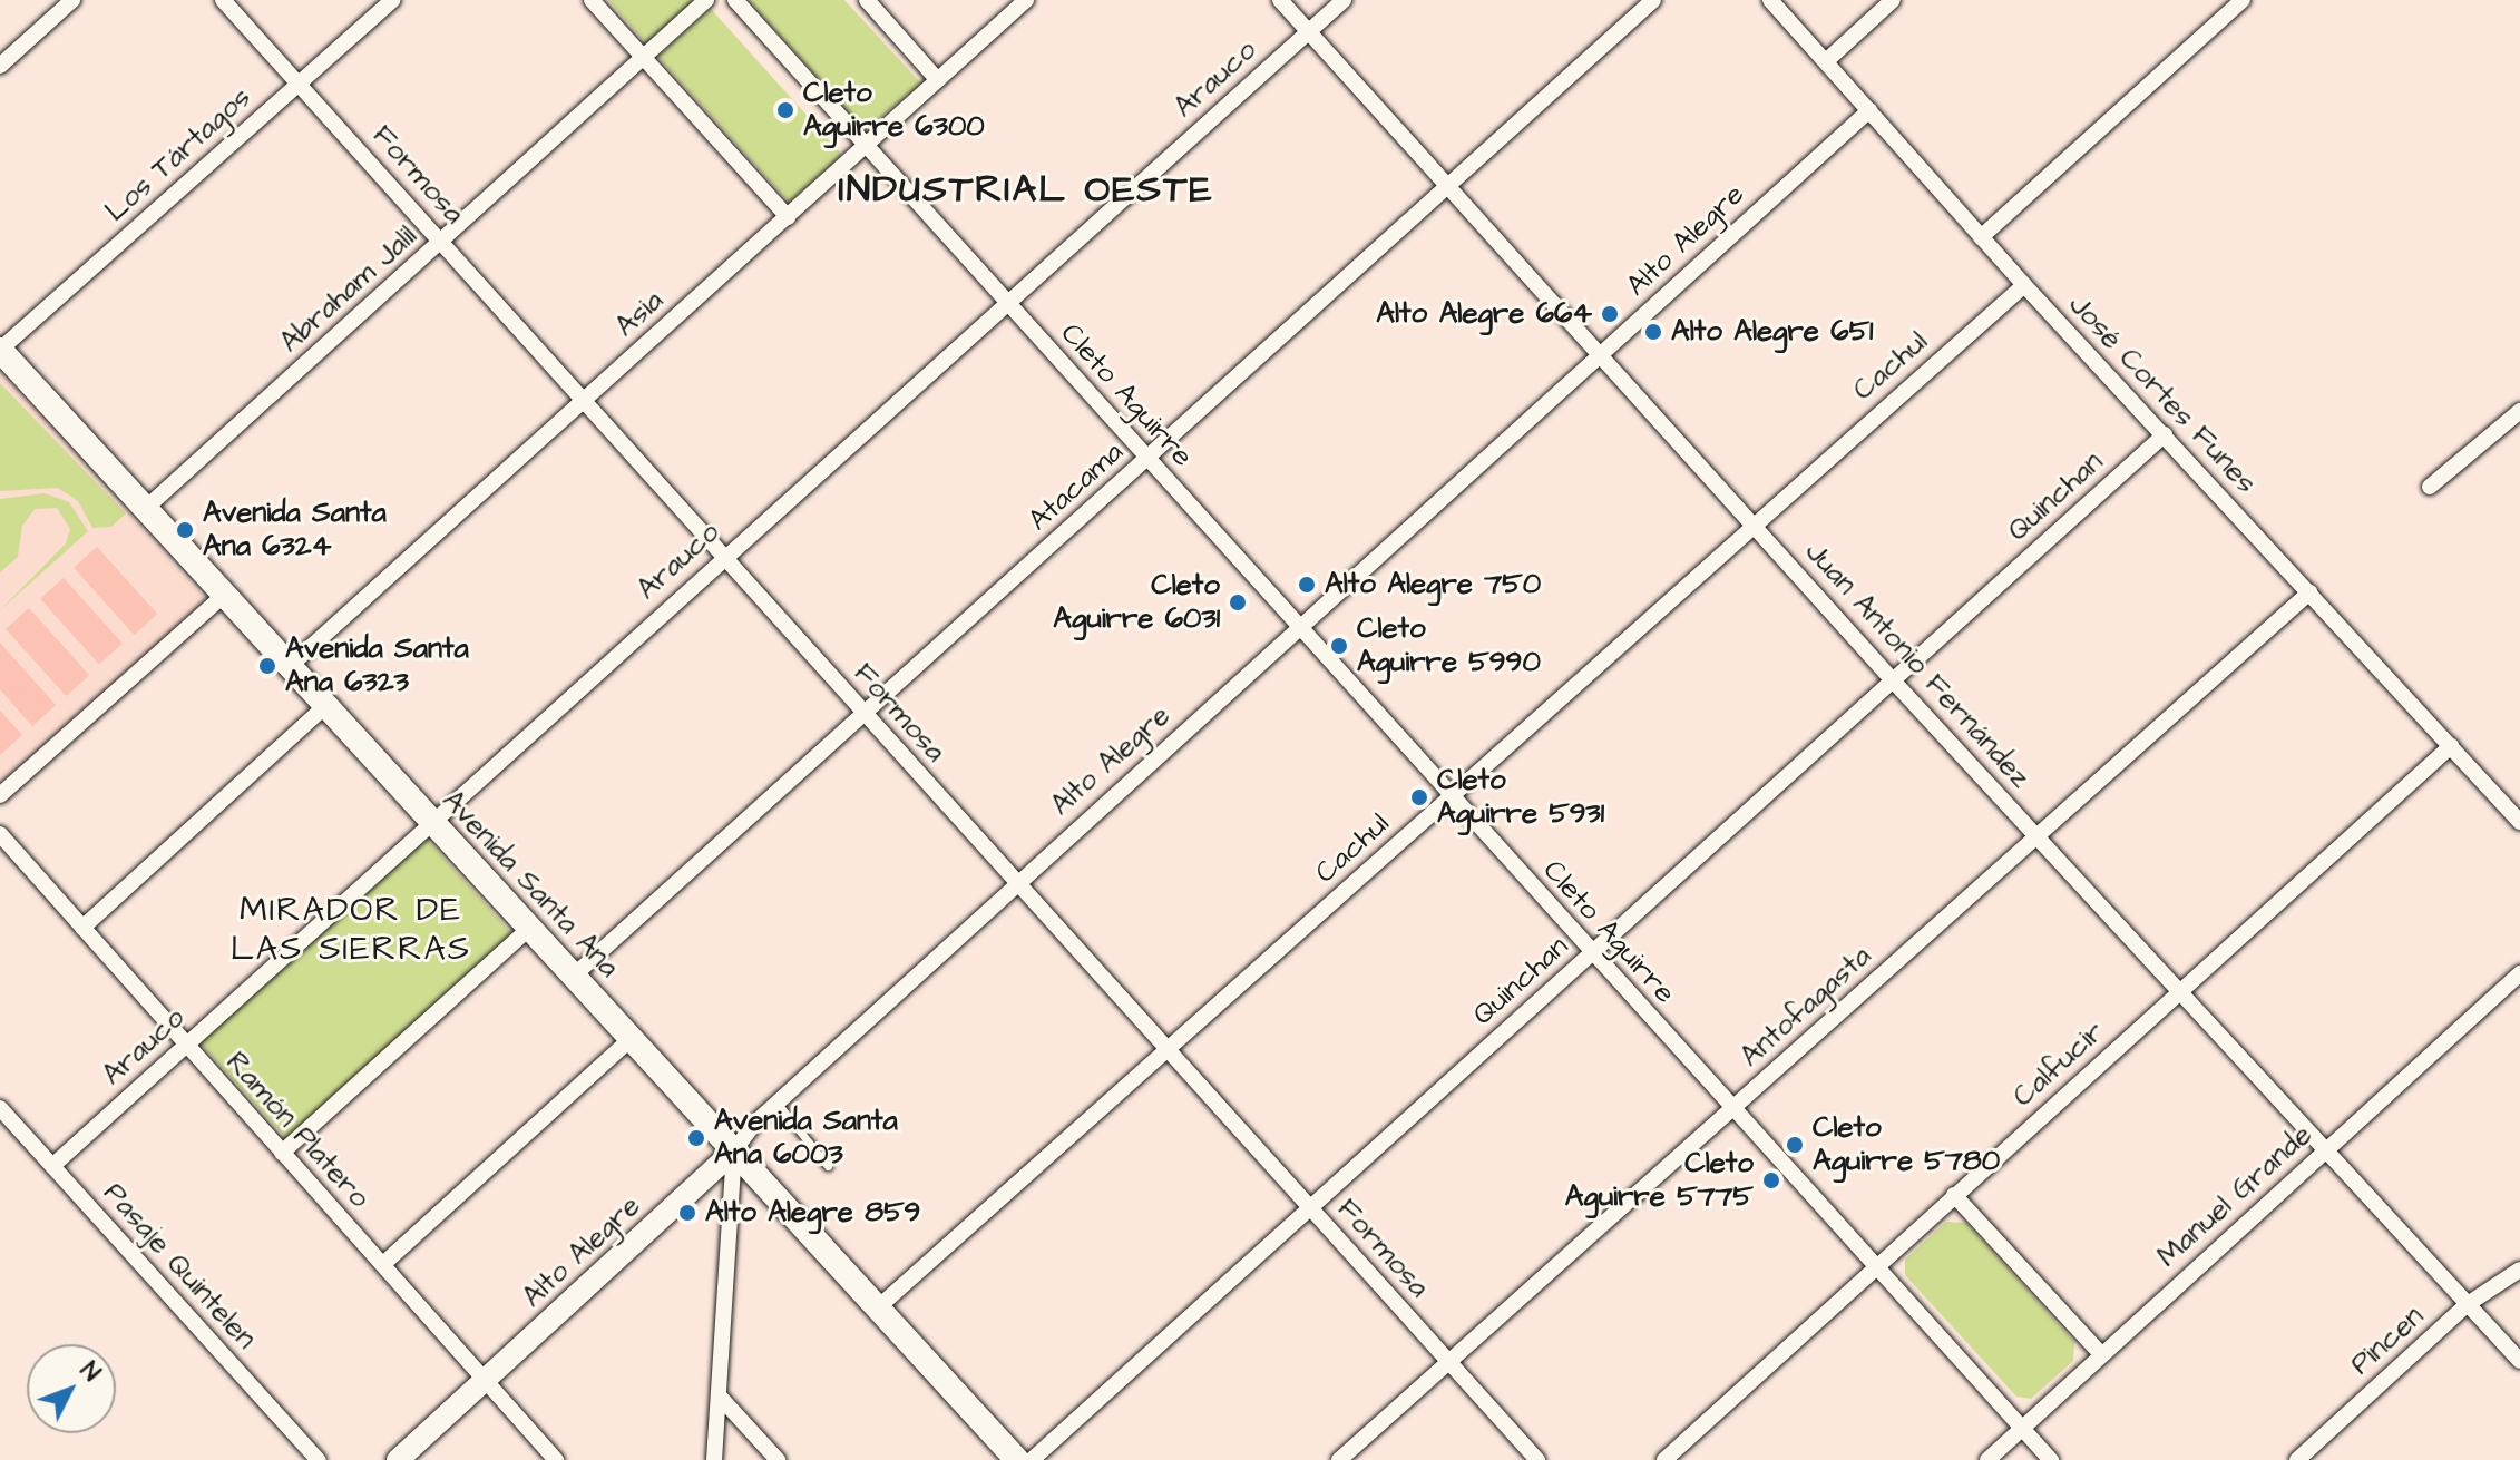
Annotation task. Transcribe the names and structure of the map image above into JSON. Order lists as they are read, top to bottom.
{
  "streets": {
    "main road": ["Alto Alegre", "Avenida Santa Ana"],
    "street": [
      "Arauco",
      "Los Tártagos",
      "Formosa",
      "Abraham Jalil",
      "Asia",
      "Cachul",
      "José Cortes Funes",
      "Cleto Aguirre",
      "Atacama",
      "Quinchan",
      "Juan Antonio Fernández",
      "Antofagasta",
      "Calfucir",
      "Ramón Platero",
      "Manuel Grande",
      "Pasaje Quintelen",
      "Pincen"
    ]
  },
  "crossings": [
    ["Arauco", "Formosa"],
    ["Arauco", "Cleto Aguirre"],
    ["Arauco", "Juan Antonio Fernández"],
    ["Arauco", "Avenida Santa Ana"],
    ["Arauco", "Ramón Platero"],
    ["Arauco", "Pasaje Quintelen"],
    ["Los Tártagos", "Formosa"],
    ["Los Tártagos", "Avenida Santa Ana"],
    ["Formosa", "Alto Alegre"],
    ["Formosa", "Abraham Jalil"],
    ["Formosa", "Asia"],
    ["Formosa", "Cachul"],
    ["Formosa", "Atacama"],
    ["Formosa", "Quinchan"],
    ["Formosa", "Antofagasta"],
    ["Alto Alegre", "José Cortes Funes"],
    ["Alto Alegre", "Cleto Aguirre"],
    ["Alto Alegre", "Juan Antonio Fernández"],
    ["Alto Alegre", "Avenida Santa Ana"],
    ["Alto Alegre", "Ramón Platero"],
    ["Abraham Jalil", "Avenida Santa Ana"],
    ["Asia", "Cleto Aguirre"],
    ["Asia", "Avenida Santa Ana"],
    ["Cachul", "José Cortes Funes"],
    ["Cachul", "Cleto Aguirre"],
    ["Cachul", "Juan Antonio Fernández"],
    ["Cachul", "Avenida Santa Ana"],
    ["José Cortes Funes", "Quinchan"],
    ["José Cortes Funes", "Antofagasta"],
    ["José Cortes Funes", "Calfucir"],
    ["Cleto Aguirre", "Atacama"],
    ["Cleto Aguirre", "Quinchan"],
    ["Cleto Aguirre", "Antofagasta"],
    ["Cleto Aguirre", "Calfucir"],
    ["Cleto Aguirre", "Manuel Grande"],
    ["Atacama", "Juan Antonio Fernández"],
    ["Atacama", "Avenida Santa Ana"],
    ["Quinchan", "Juan Antonio Fernández"],
    ["Juan Antonio Fernández", "Antofagasta"],
    ["Juan Antonio Fernández", "Calfucir"],
    ["Juan Antonio Fernández", "Manuel Grande"],
    ["Juan Antonio Fernández", "Pincen"]
  ],
  "districts": ["INDUSTRIAL OESTE", "MIRADOR DE LAS SIERRAS"],
  "places": [
    "Cleto Aguirre 6300",
    "Alto Alegre 664",
    "Alto Alegre 651",
    "Avenida Santa Ana 6324",
    "Alto Alegre 750",
    "Cleto Aguirre 6031",
    "Cleto Aguirre 5990",
    "Avenida Santa Ana 6323",
    "Cleto Aguirre 5931",
    "Avenida Santa Ana 6003",
    "Cleto Aguirre 5780",
    "Cleto Aguirre 5775",
    "Alto Alegre 859"
  ],
  "north": "top right"
}
